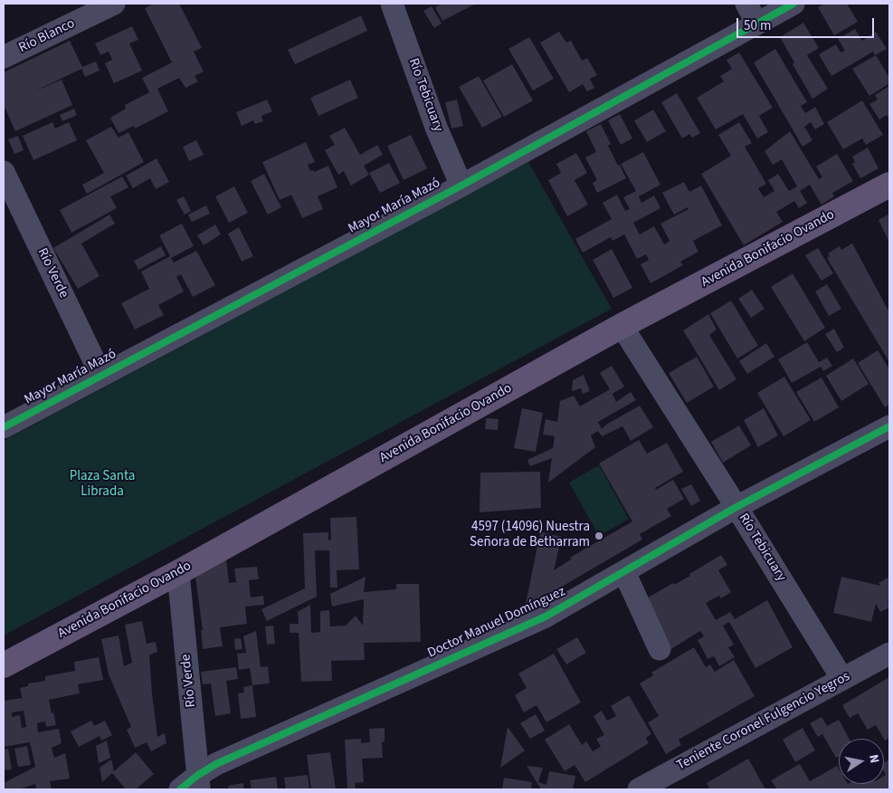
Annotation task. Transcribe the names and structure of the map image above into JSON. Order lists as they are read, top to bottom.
{
  "streets": {
    "main road": ["Avenida Bonifacio Ovando"],
    "street": [
      "Río Blanco",
      "Río Tebicuary",
      "Mayor María Mazó",
      "Río Verde",
      "Doctor Manuel Domínguez",
      "Teniente Coronel Fulgencio Yegros"
    ]
  },
  "crossings": [
    ["Río Tebicuary", "Mayor María Mazó"],
    ["Río Tebicuary", "Avenida Bonifacio Ovando"],
    ["Río Tebicuary", "Doctor Manuel Domínguez"],
    ["Río Tebicuary", "Teniente Coronel Fulgencio Yegros"],
    ["Mayor María Mazó", "Río Verde"],
    ["Avenida Bonifacio Ovando", "Río Verde"],
    ["Río Verde", "Doctor Manuel Domínguez"]
  ],
  "parks": ["Plaza Santa Librada"],
  "places": ["4597 (14096) Nuestra Señora de Betharram"],
  "scale_bar": "50 m",
  "north": "right"
}
